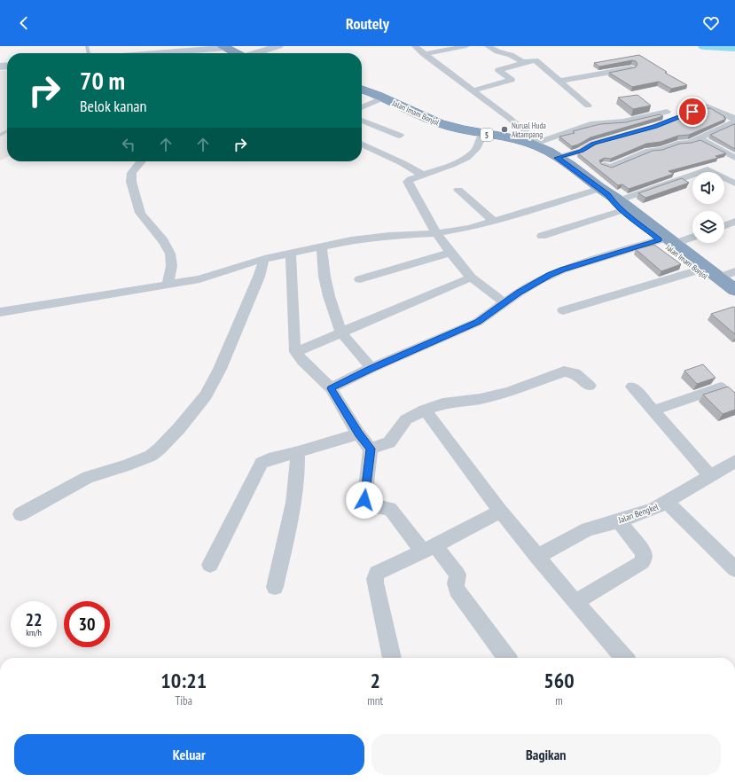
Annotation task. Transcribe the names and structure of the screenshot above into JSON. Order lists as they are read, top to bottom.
{
  "streets": {
    "highway": ["Jalan Imam Bonjol", "5"],
    "street": ["Jalan Bengkel"]
  },
  "places": ["Nurual Huda Aktampang"],
  "page": {
    "header": "Routely",
    "turn": ["70 m", "Belok kanan"],
    "speed": "22 km/h",
    "limit": "30",
    "eta": [
      "10:21",
      "Tiba",
      "2",
      "mnt",
      "560",
      "m"
    ],
    "buttons": ["Keluar", "Bagikan"]
  }
}
